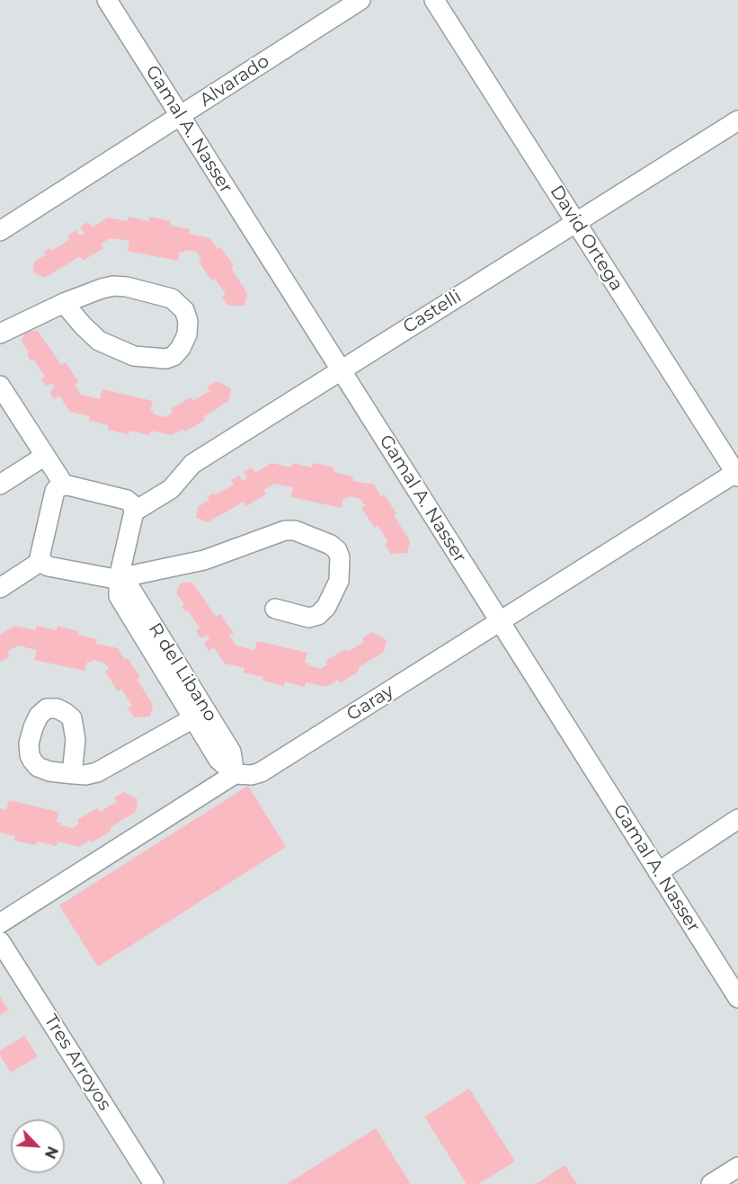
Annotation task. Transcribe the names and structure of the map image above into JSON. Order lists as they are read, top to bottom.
{
  "streets": {
    "street": [
      "Alvarado",
      "Gamal A. Nasser",
      "David Ortega",
      "Castelli",
      "R del Libano",
      "Garay",
      "Tres Arroyos"
    ]
  },
  "crossings": [
    ["Alvarado", "Gamal A. Nasser"],
    ["Gamal A. Nasser", "Castelli"],
    ["Gamal A. Nasser", "Garay"],
    ["David Ortega", "Castelli"],
    ["David Ortega", "Garay"],
    ["Castelli", "R del Libano"],
    ["R del Libano", "Garay"]
  ],
  "north": "bottom right"
}
